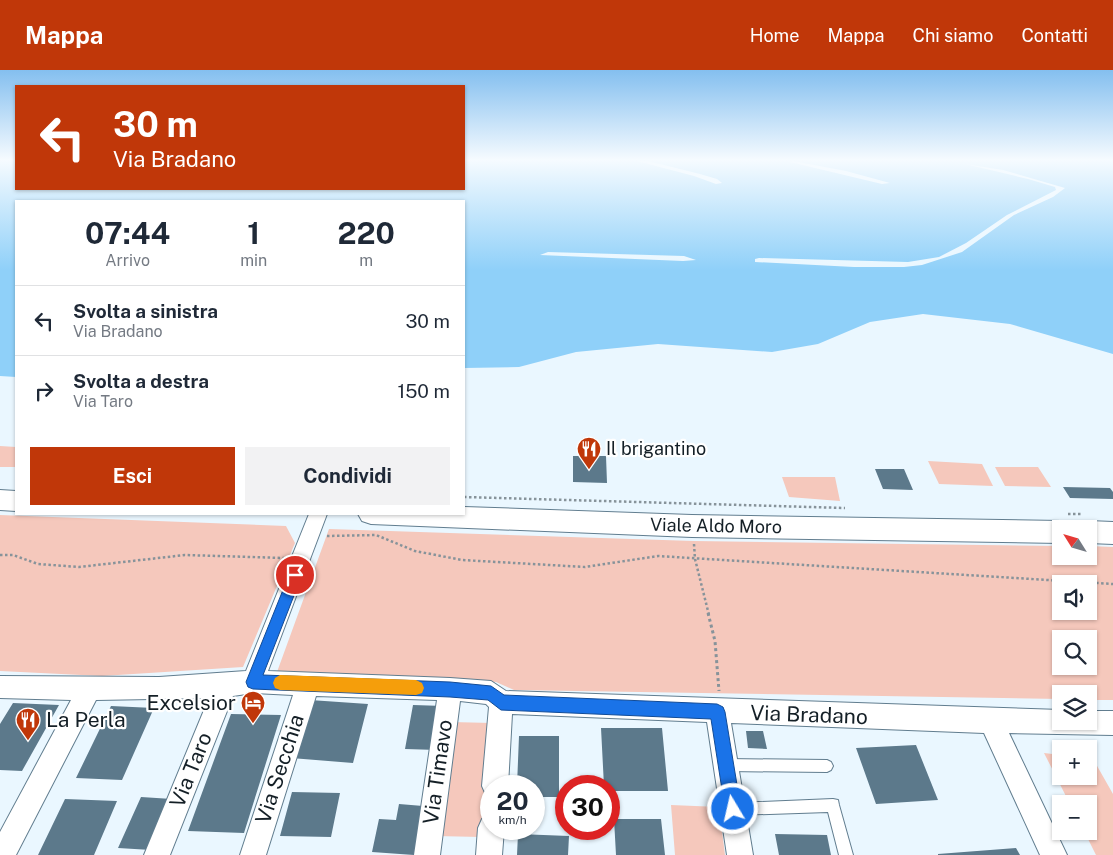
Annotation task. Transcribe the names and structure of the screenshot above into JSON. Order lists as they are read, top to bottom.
{
  "streets": {
    "street": [
      "Viale Aldo Moro",
      "Via Bradano",
      "Via Secchia",
      "Via Taro",
      "Via Timavo"
    ]
  },
  "crossings": [
    ["Via Bradano", "Via Secchia"],
    ["Via Bradano", "Via Taro"],
    ["Via Bradano", "Via Timavo"]
  ],
  "places": {
    "restaurant": ["Il brigantino", "La Perla"],
    "hotel": ["Excelsior"]
  },
  "north": "top left",
  "page": {
    "header": "Mappa",
    "nav": [
      "Home",
      "Mappa",
      "Chi siamo",
      "Contatti"
    ],
    "turn": ["30 m", "Via Bradano"],
    "eta": [
      "07:44",
      "Arrivo",
      "1",
      "min",
      "220",
      "m"
    ],
    "list": [
      {
        "name": "Svolta a sinistra",
        "note": "Via Bradano",
        "value": "30 m"
      },
      {
        "name": "Svolta a destra",
        "note": "Via Taro",
        "value": "150 m"
      }
    ],
    "buttons": ["Esci", "Condividi"],
    "map_buttons": ["+", "−"],
    "speed": "20 km/h",
    "limit": "30"
  }
}
